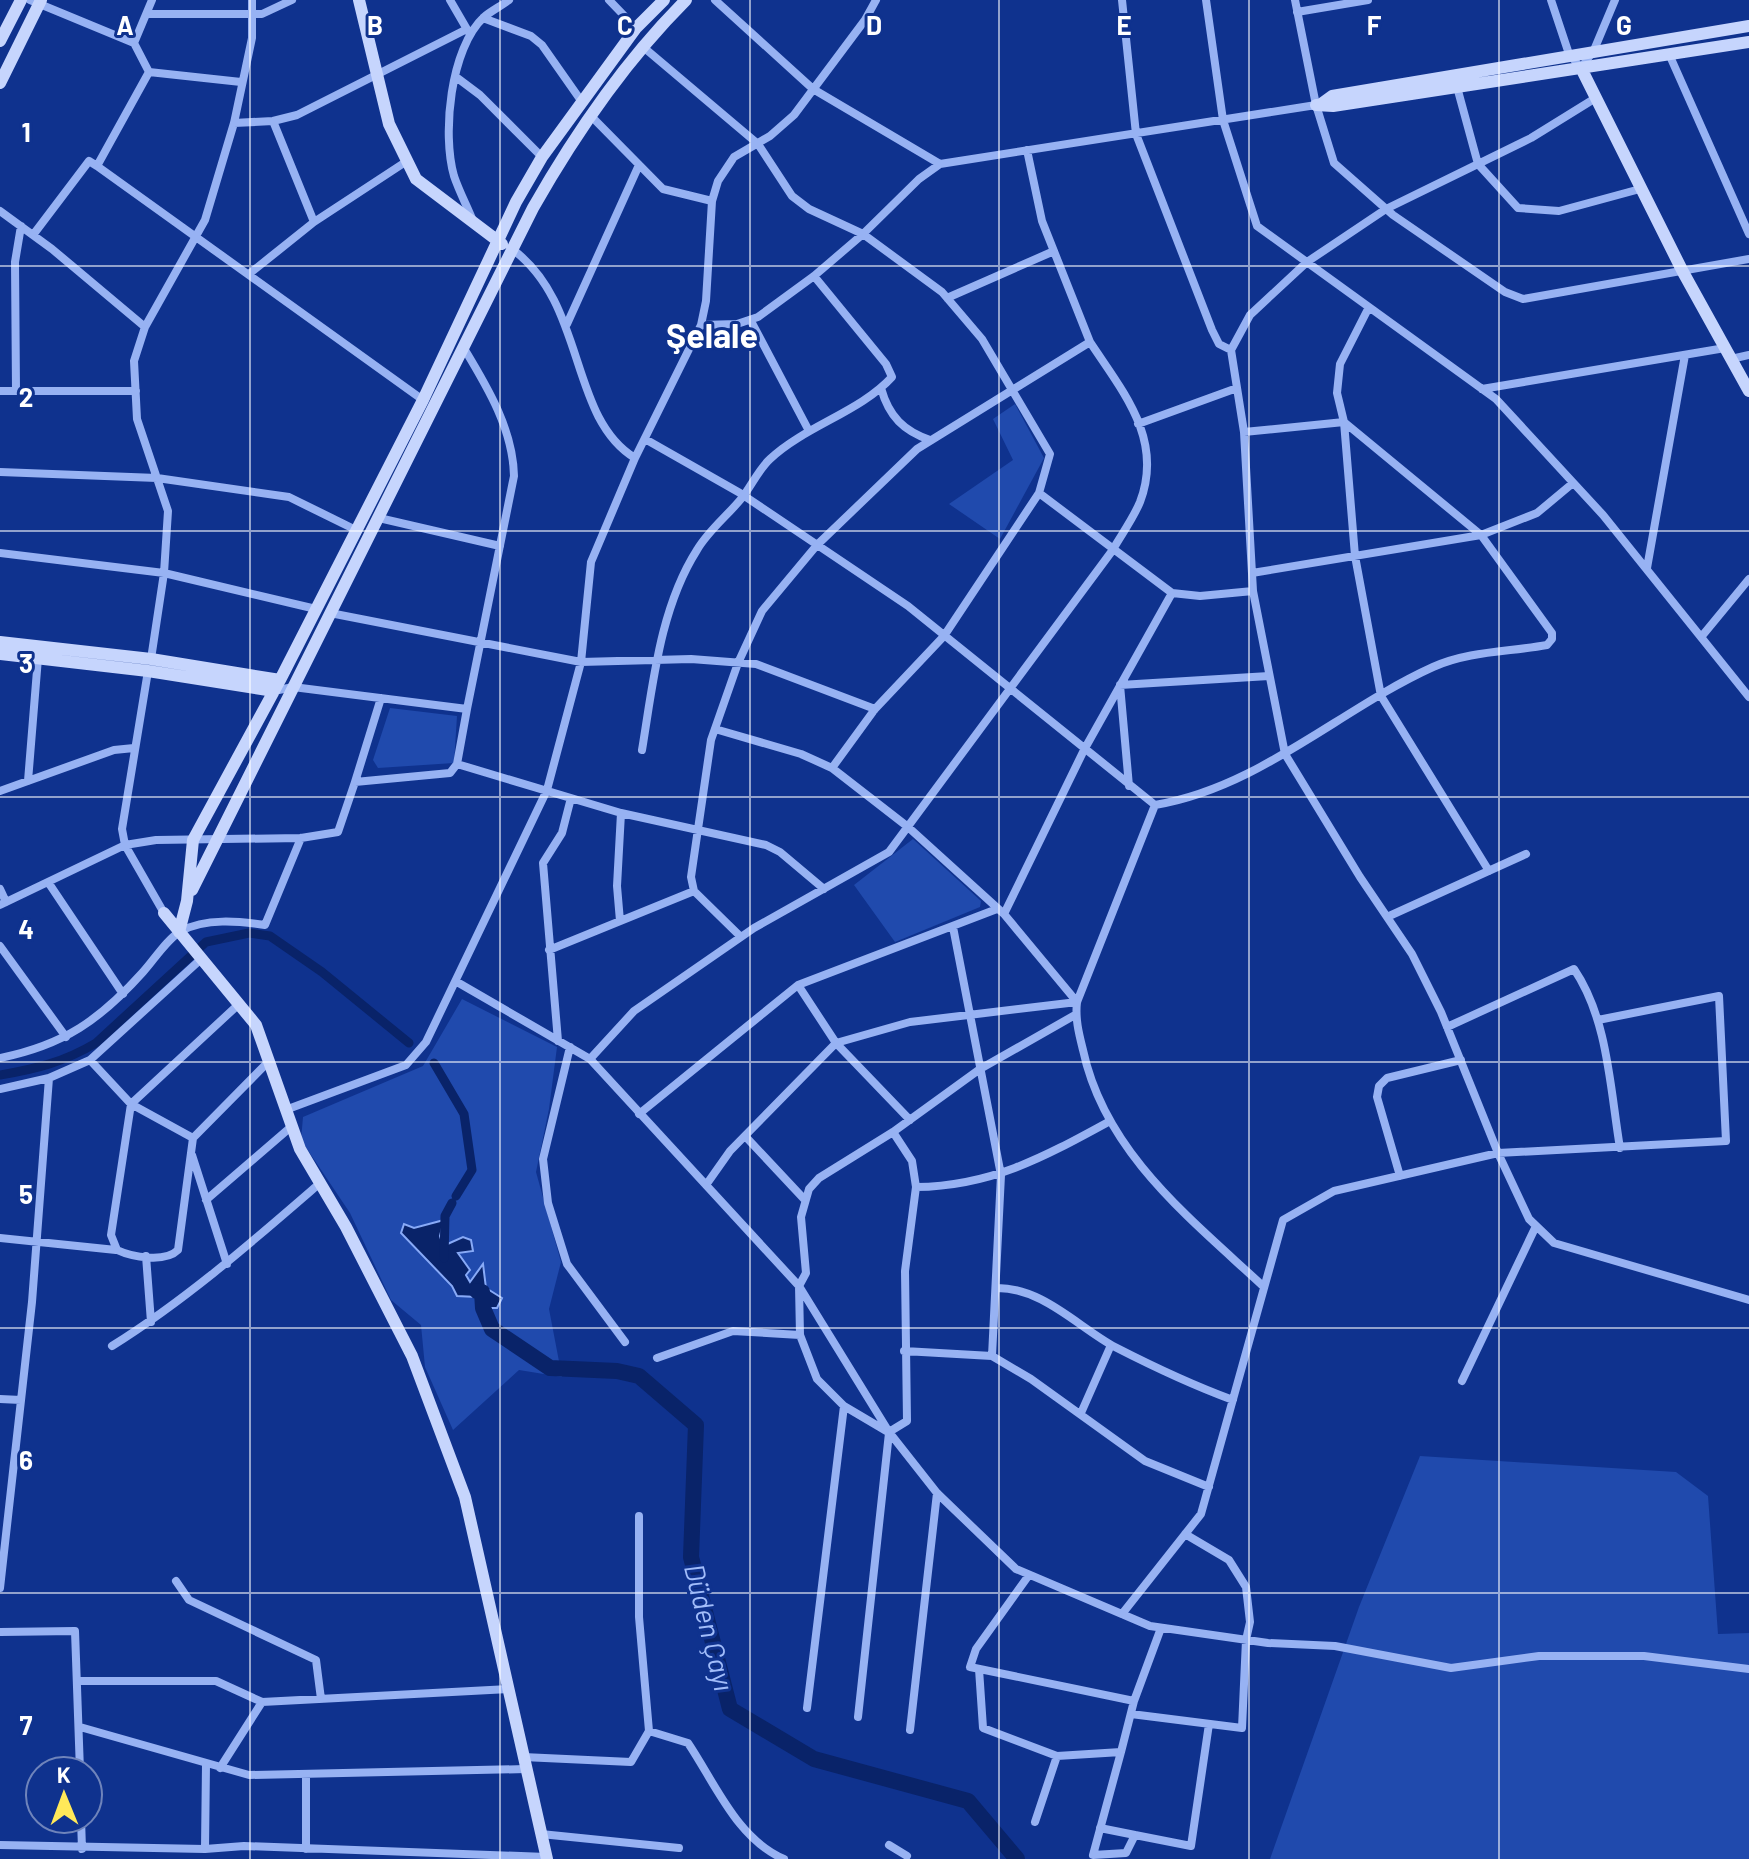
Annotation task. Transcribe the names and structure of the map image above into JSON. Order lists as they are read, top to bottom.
{
  "districts": ["Şelale"],
  "water": ["Düden Çayı"],
  "north": "top",
  "grid": {
    "columns": [
      "A",
      "B",
      "C",
      "D",
      "E",
      "F",
      "G"
    ],
    "rows": [
      "1",
      "2",
      "3",
      "4",
      "5",
      "6",
      "7"
    ]
  }
}
